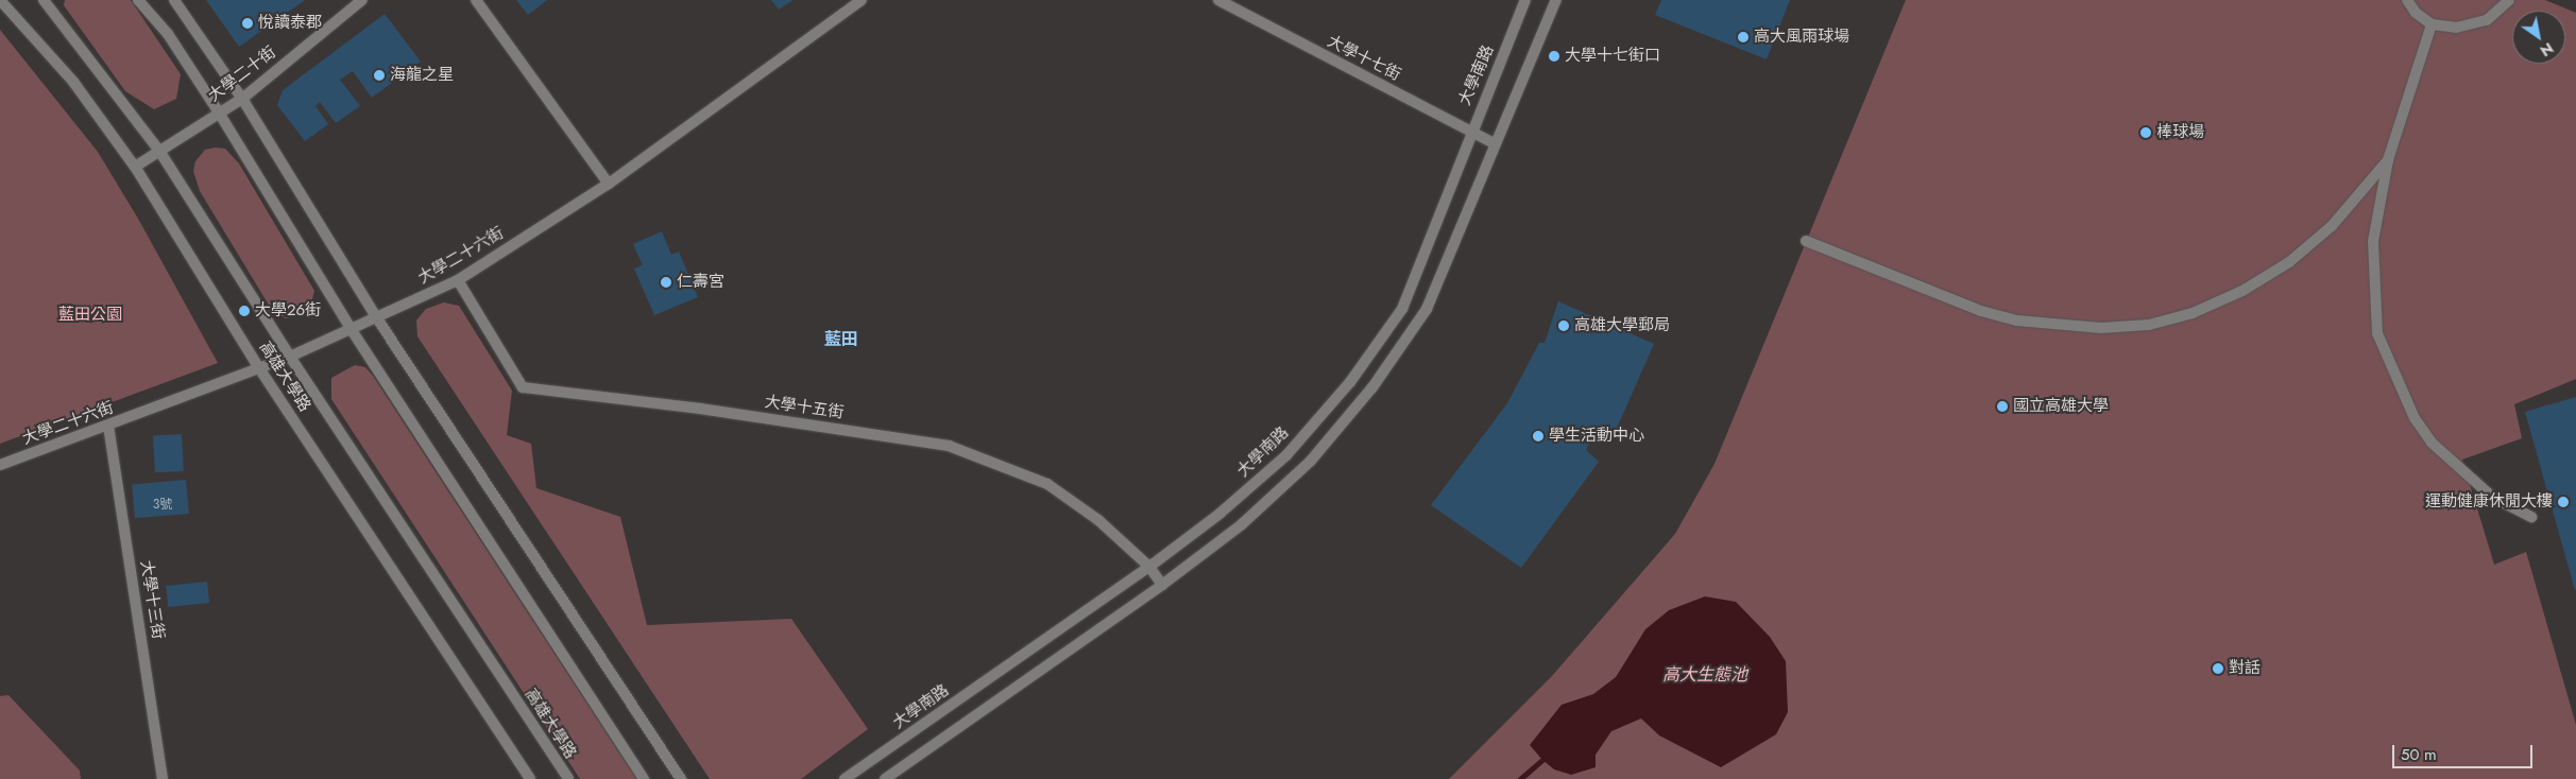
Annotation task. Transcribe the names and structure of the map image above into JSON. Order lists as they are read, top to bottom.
{
  "streets": {
    "street": [
      "大學十七街",
      "大學二十街",
      "大學南路",
      "大學二十六街",
      "高雄大學路",
      "大學十五街",
      "大學十三街"
    ]
  },
  "crossings": [
    ["大學十七街", "大學南路"],
    ["大學二十街", "高雄大學路"],
    ["大學南路", "大學十五街"],
    ["大學二十六街", "高雄大學路"],
    ["大學二十六街", "大學十五街"],
    ["大學二十六街", "大學十三街"]
  ],
  "districts": ["藍田"],
  "water": ["高大生態池"],
  "parks": ["藍田公園"],
  "places": [
    "悅讀泰郡",
    "高大風雨球場",
    "大學十七街口",
    "海龍之星",
    "棒球場",
    "仁壽宮",
    "大學26街",
    "高雄大學郵局",
    "國立高雄大學",
    "學生活動中心",
    "運動健康休閒大樓",
    "對話"
  ],
  "house_numbers": ["3號"],
  "scale_bar": "50 m",
  "north": "bottom right"
}
